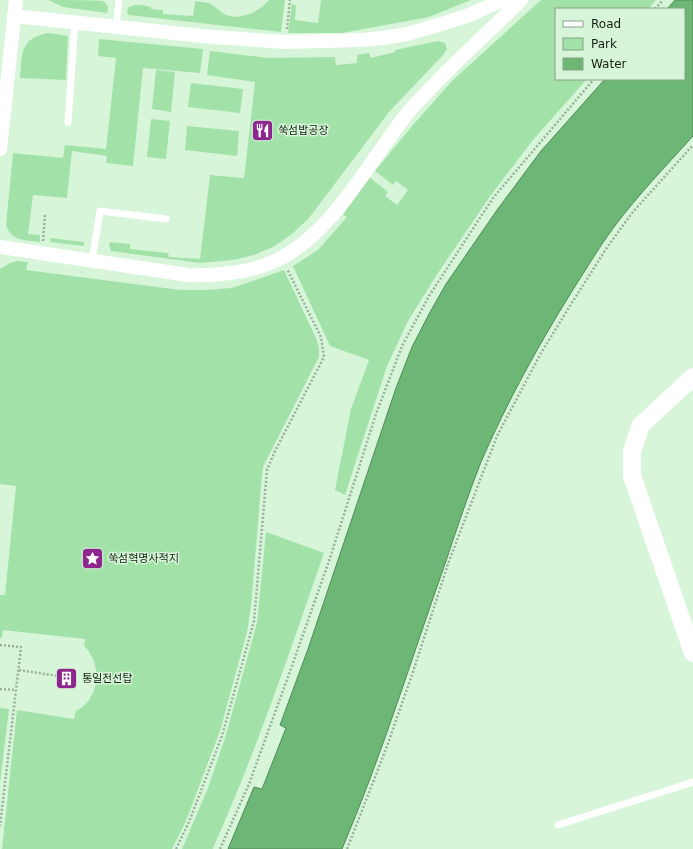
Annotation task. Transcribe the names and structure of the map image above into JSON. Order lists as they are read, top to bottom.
{
  "places": {
    "restaurant": ["쑥섬밥공장"],
    "place": ["쑥섬혁명사적지"],
    "building": ["통일전선탑"]
  },
  "legend": ["Road", "Park", "Water"]
}
